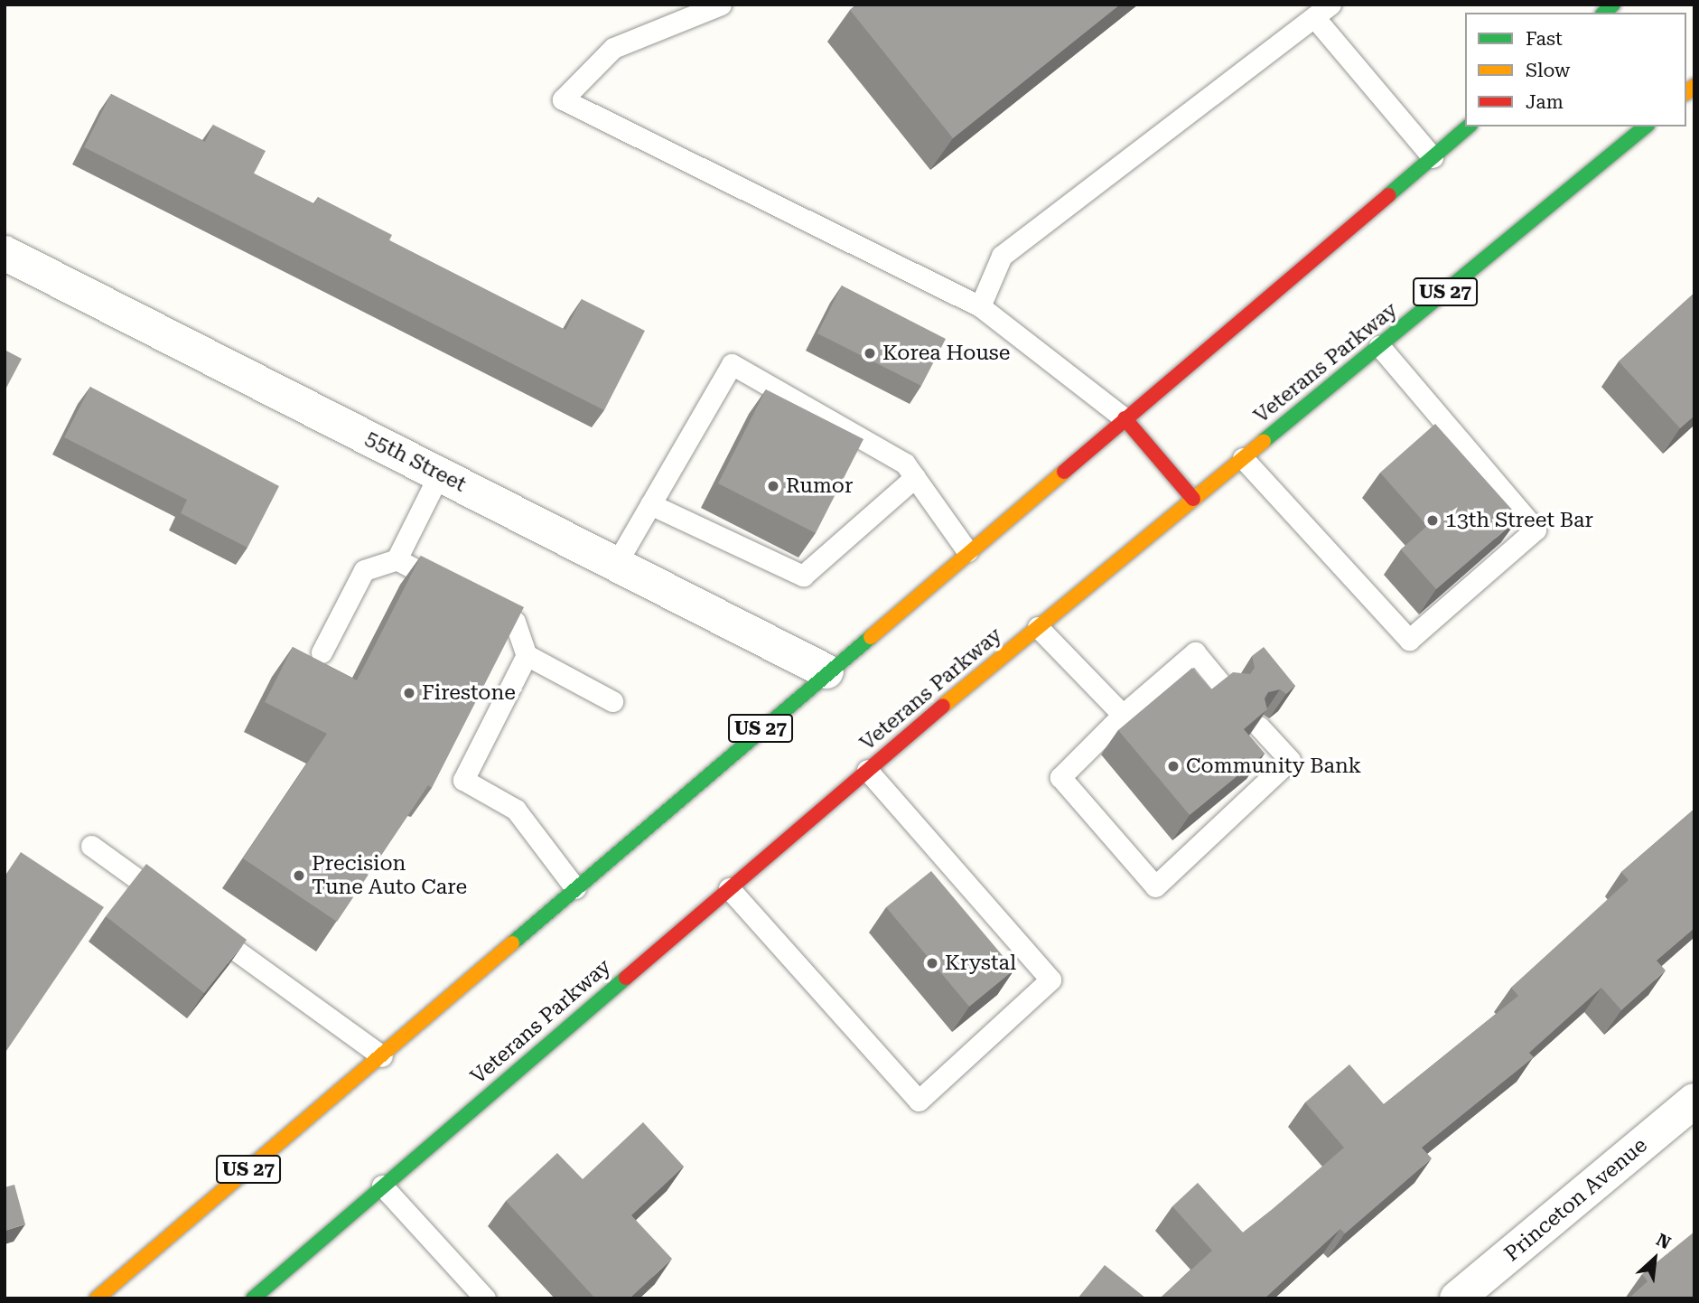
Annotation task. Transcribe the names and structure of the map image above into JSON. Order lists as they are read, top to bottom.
{
  "streets": {
    "main road": ["US 27", "Veterans Parkway"],
    "street": ["55th Street", "Princeton Avenue"]
  },
  "crossings": [
    ["US 27", "55th Street"]
  ],
  "places": [
    "Korea House",
    "Rumor",
    "13th Street Bar",
    "Firestone",
    "Community Bank",
    "Precision Tune Auto Care",
    "Krystal"
  ],
  "legend": ["Fast", "Slow", "Jam"],
  "north": "top right"
}
